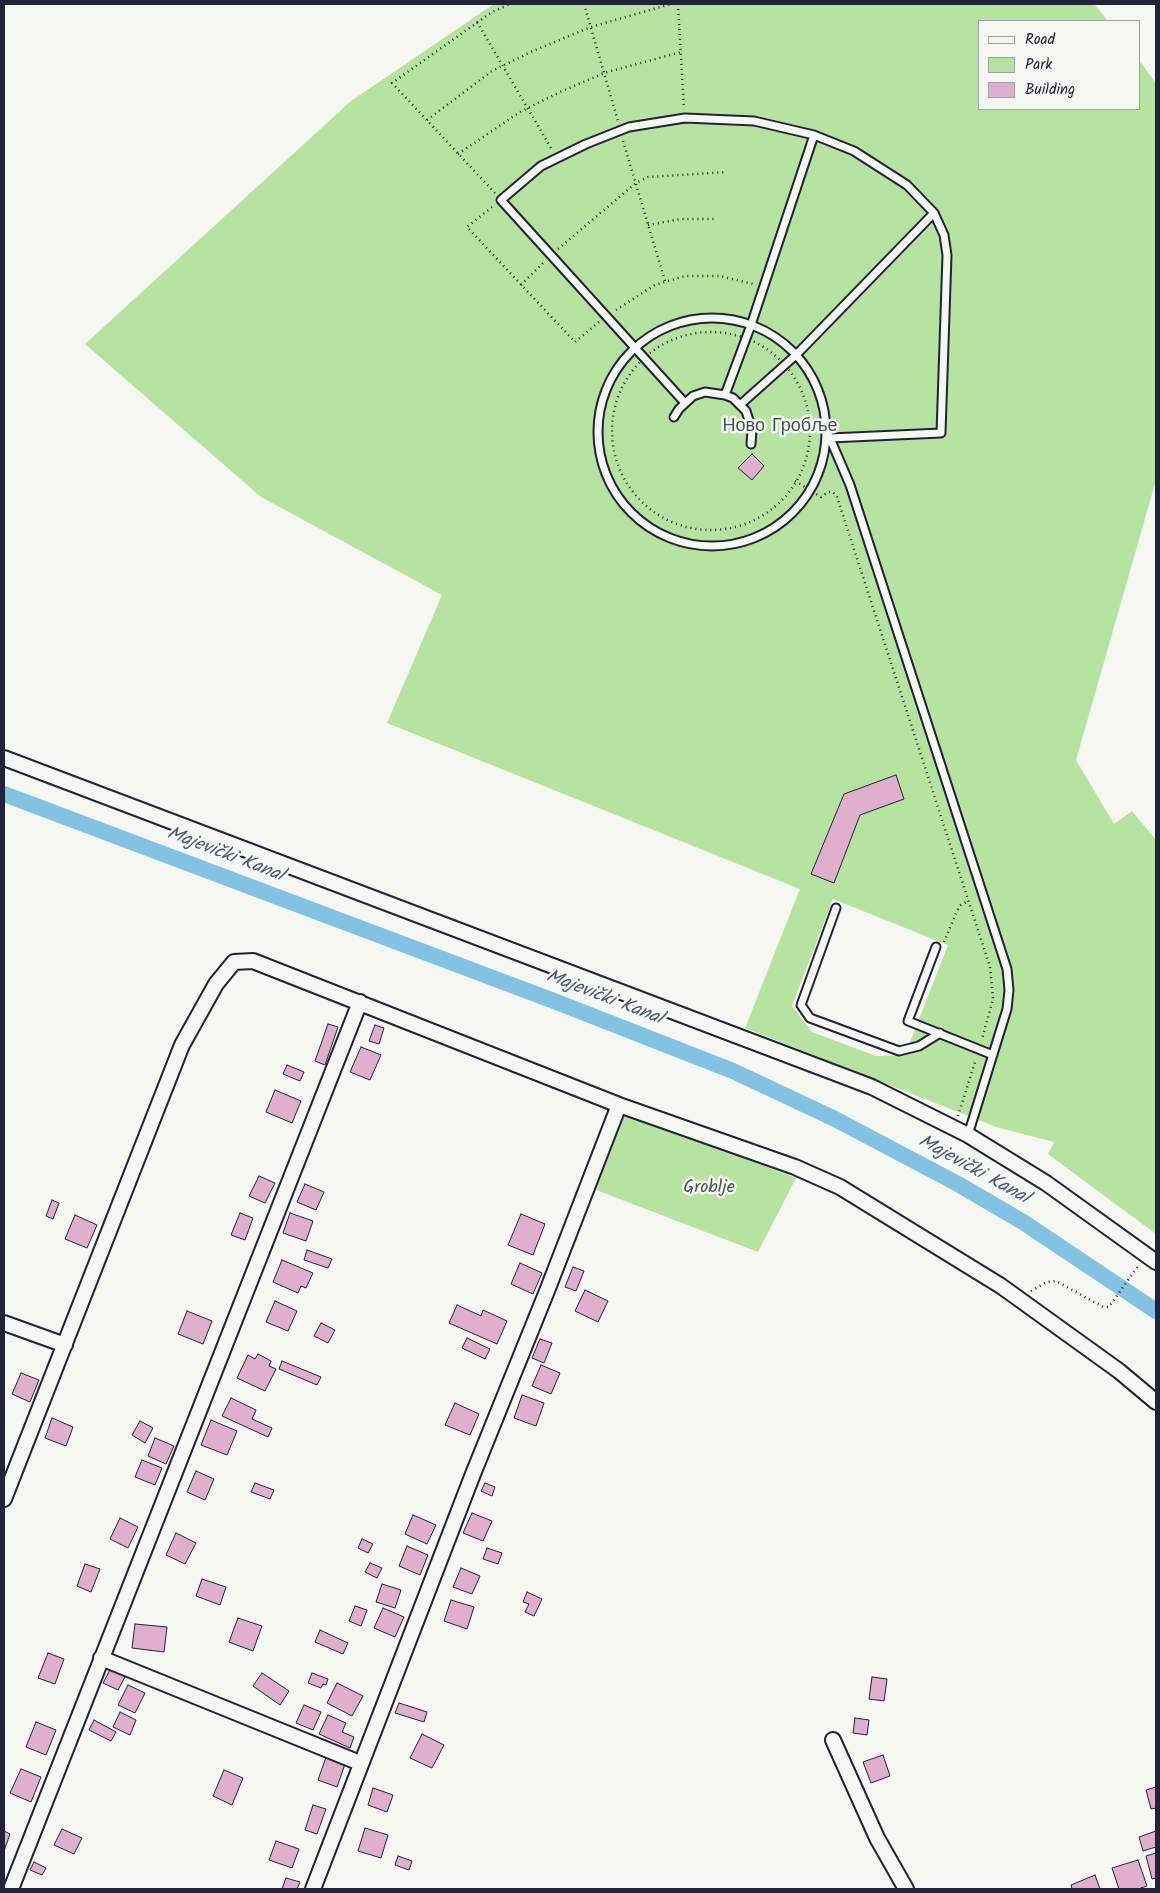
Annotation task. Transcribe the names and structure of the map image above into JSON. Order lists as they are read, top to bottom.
{
  "water": ["Majevički Kanal"],
  "parks": ["Ново Гробље", "Groblje"],
  "legend": ["Road", "Park", "Building"]
}
